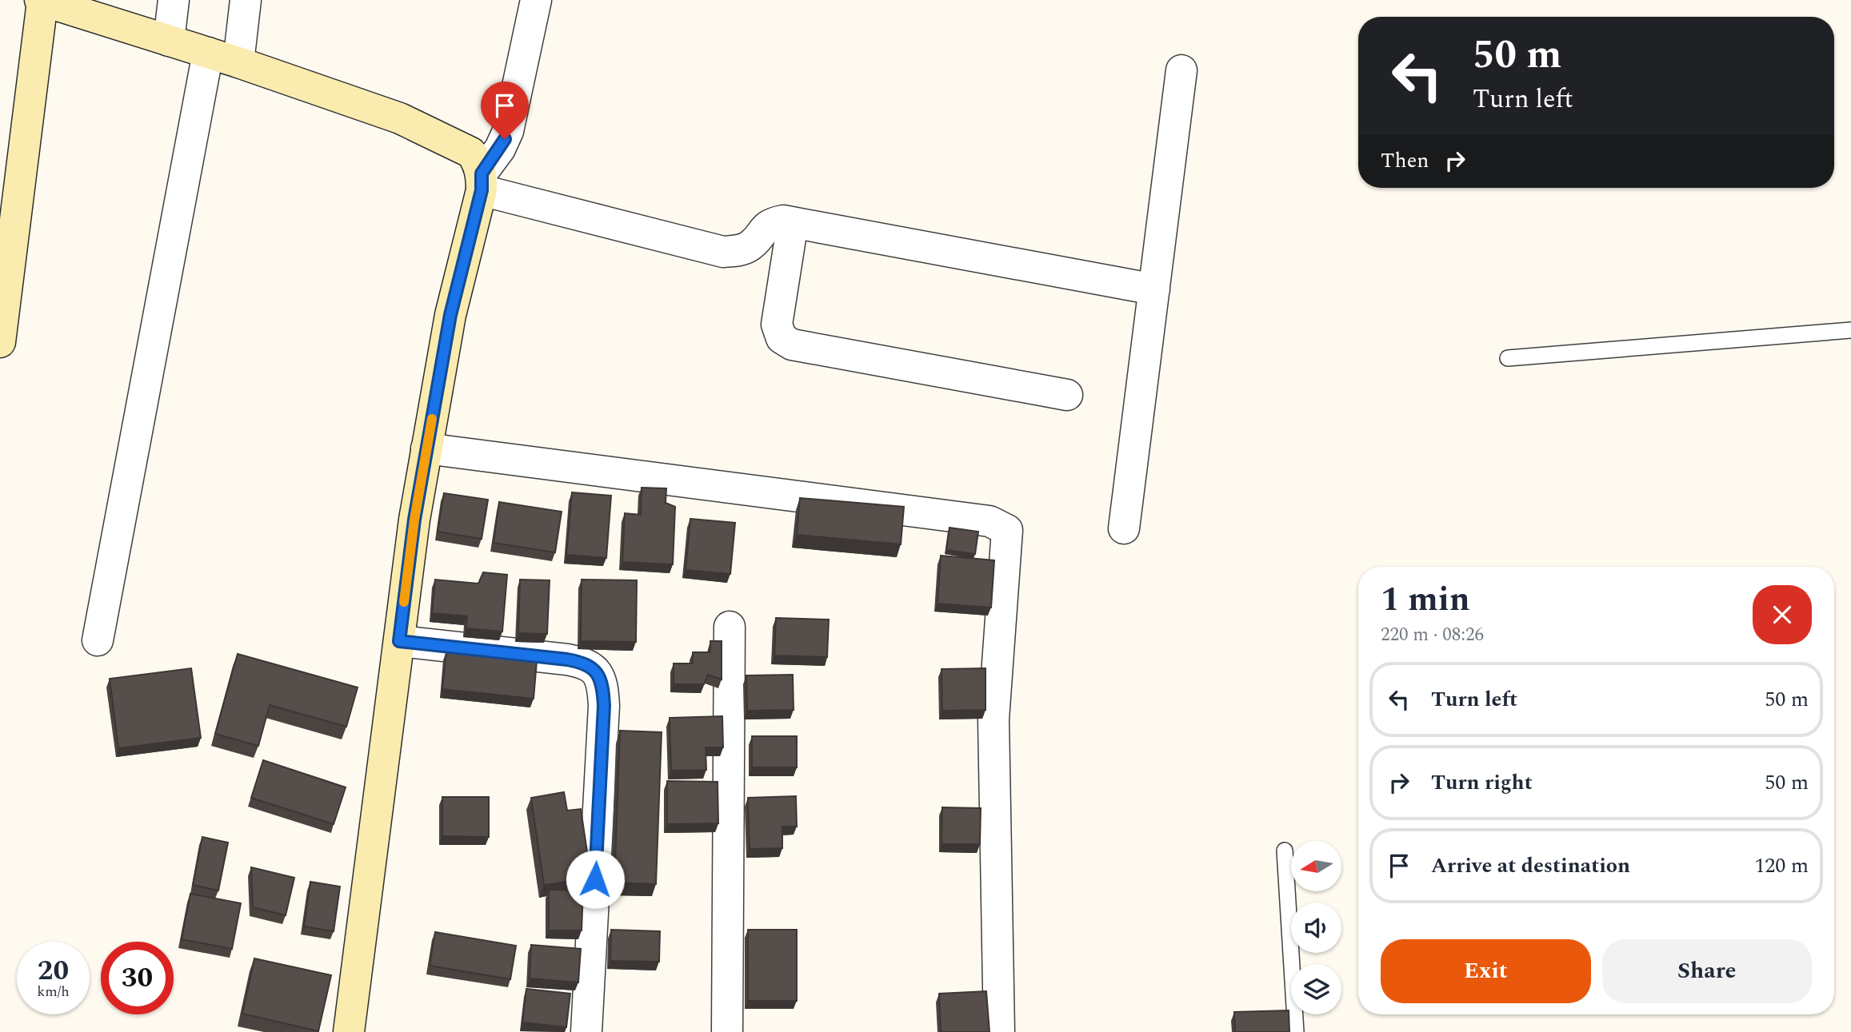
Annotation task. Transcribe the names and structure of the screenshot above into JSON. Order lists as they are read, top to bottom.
{
  "north": "left",
  "page": {
    "turn": ["50 m", "Turn left"],
    "then": "Then",
    "heading": ["1 min", "220 m · 08:26"],
    "list": [
      {
        "name": "Turn left",
        "value": "50 m"
      },
      {
        "name": "Turn right",
        "value": "50 m"
      },
      {
        "name": "Arrive at destination",
        "value": "120 m"
      }
    ],
    "buttons": ["Exit", "Share"],
    "speed": "20 km/h",
    "limit": "30"
  }
}
